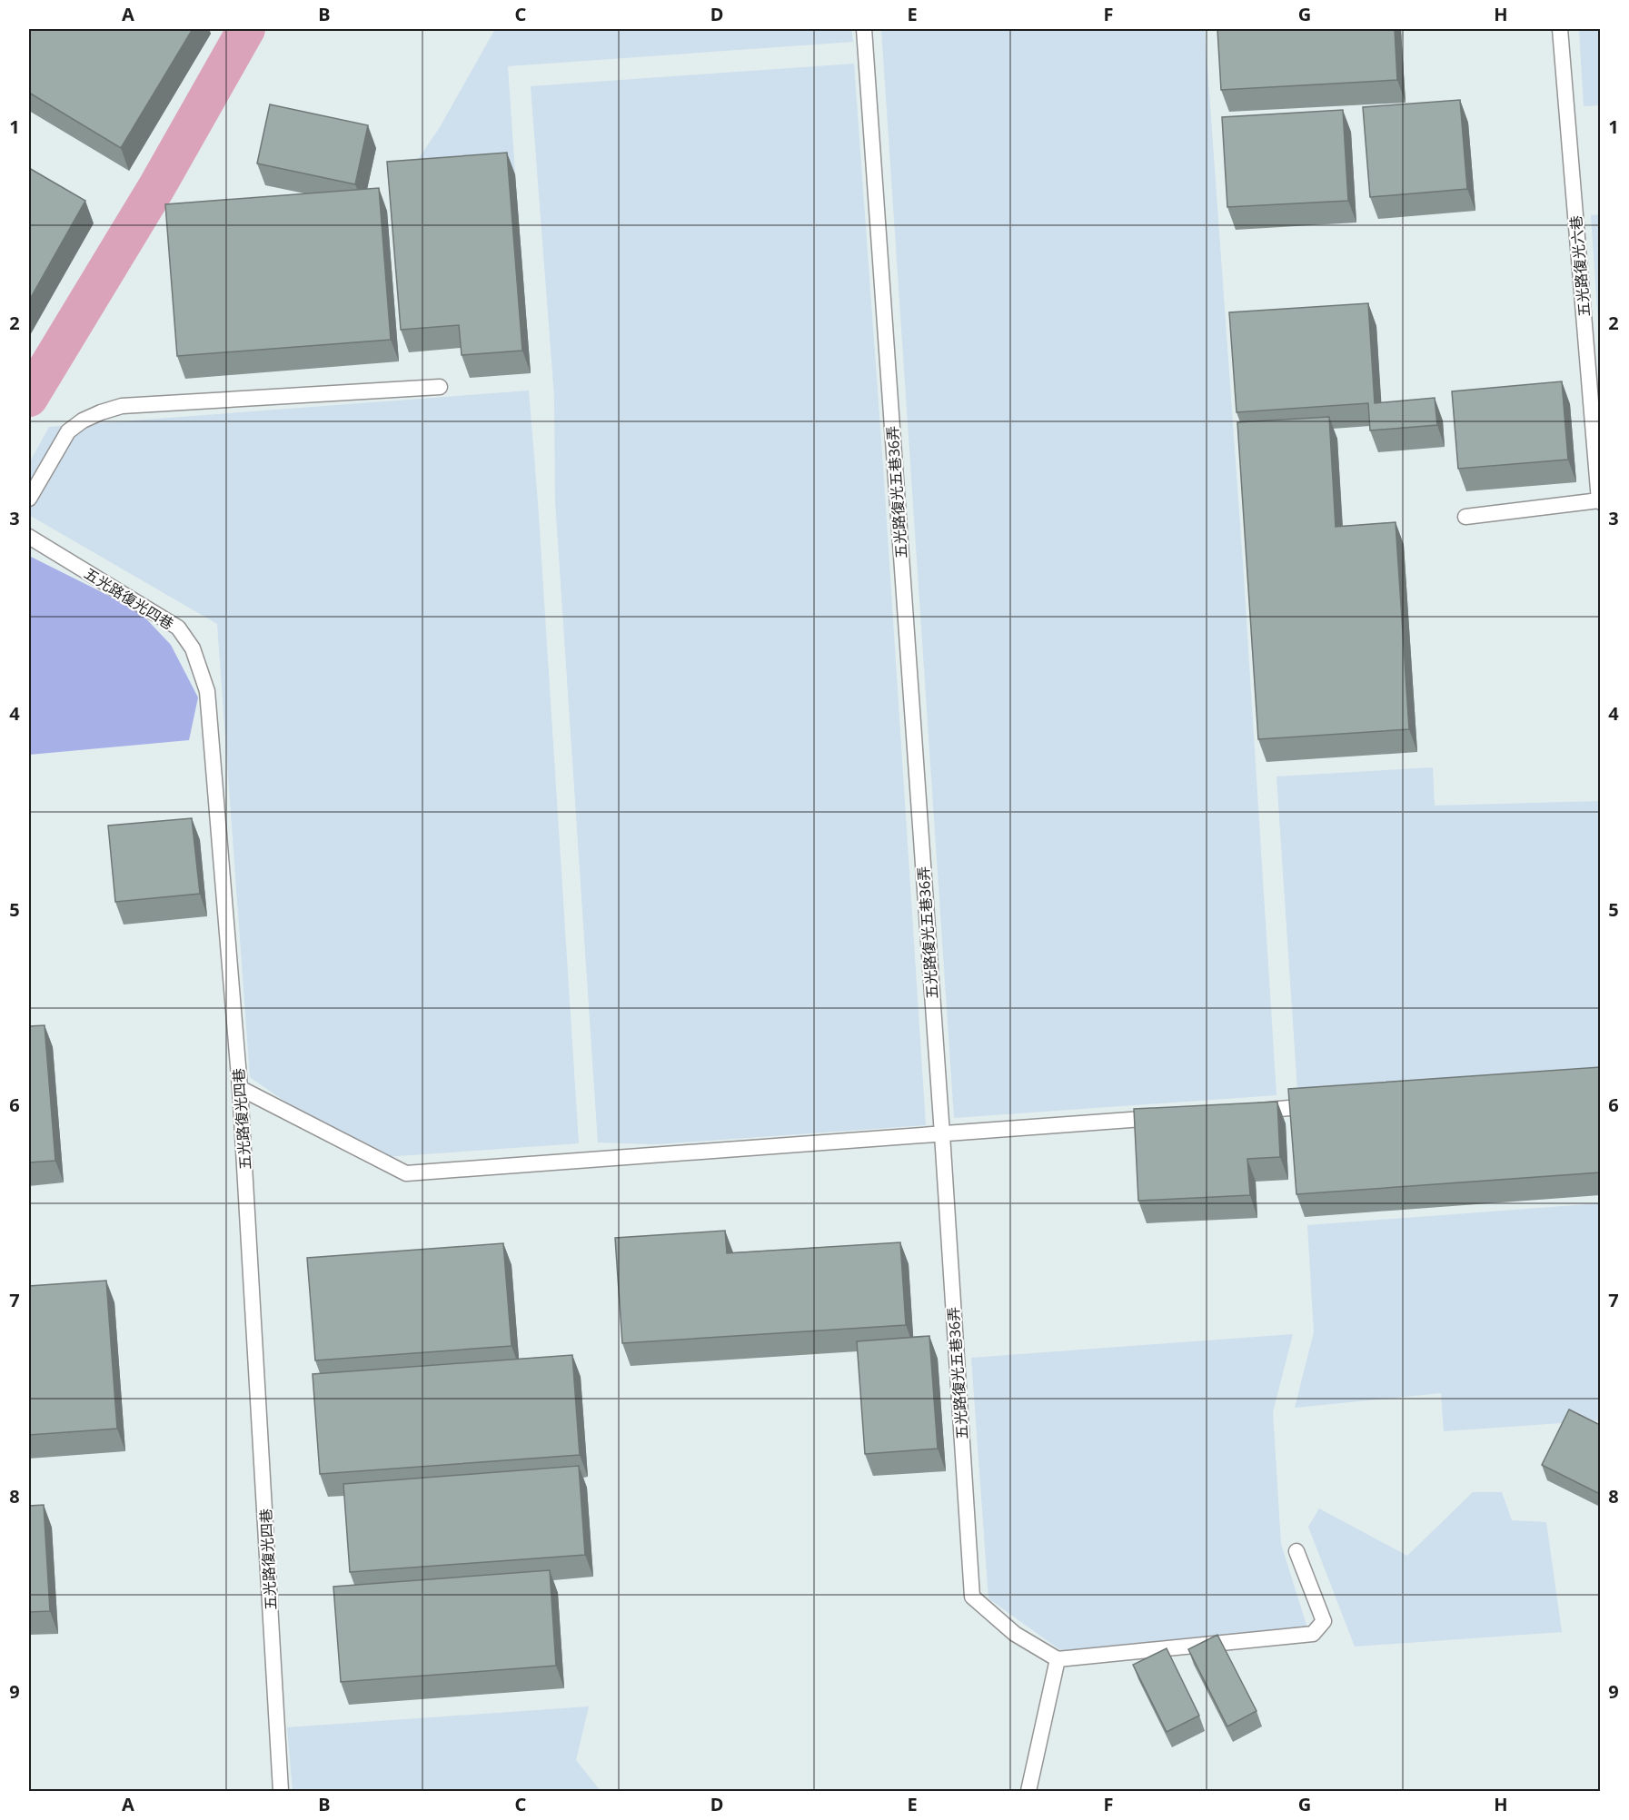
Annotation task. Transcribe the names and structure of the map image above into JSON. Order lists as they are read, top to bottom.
{
  "streets": {
    "lane": ["五光路復光六巷", "五光路復光五巷36弄", "五光路復光四巷"]
  },
  "grid": {
    "columns": [
      "A",
      "B",
      "C",
      "D",
      "E",
      "F",
      "G",
      "H"
    ],
    "rows": [
      "1",
      "2",
      "3",
      "4",
      "5",
      "6",
      "7",
      "8",
      "9"
    ]
  }
}
